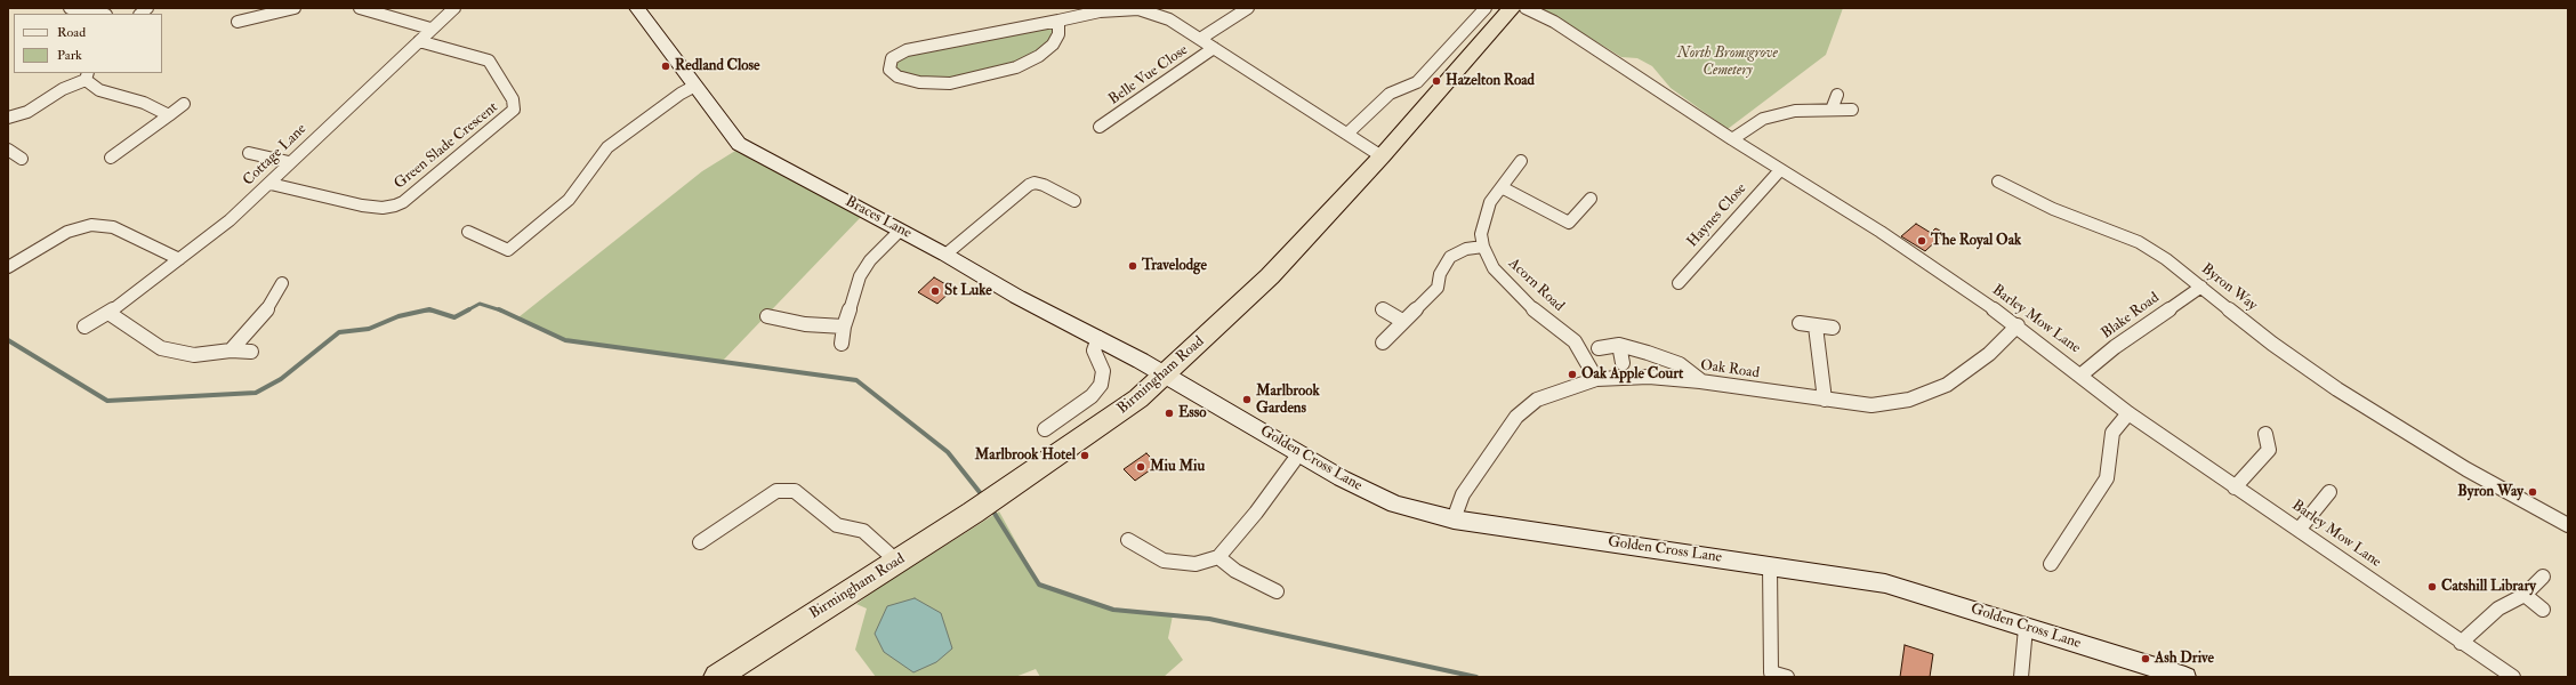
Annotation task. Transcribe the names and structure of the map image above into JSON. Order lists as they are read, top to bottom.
{
  "streets": {
    "highway": ["Birmingham Road"],
    "main road": ["Braces Lane", "Golden Cross Lane"],
    "street": [
      "Belle Vue Close",
      "Green Slade Crescent",
      "Cottage Lane",
      "Haynes Close",
      "Acorn Road",
      "Byron Way",
      "Blake Road",
      "Barley Mow Lane",
      "Oak Road"
    ]
  },
  "crossings": [
    ["Green Slade Crescent", "Cottage Lane"],
    ["Haynes Close", "Barley Mow Lane"],
    ["Braces Lane", "Birmingham Road"],
    ["Braces Lane", "Golden Cross Lane"],
    ["Acorn Road", "Oak Road"],
    ["Byron Way", "Blake Road"],
    ["Blake Road", "Barley Mow Lane"],
    ["Barley Mow Lane", "Oak Road"],
    ["Oak Road", "Golden Cross Lane"],
    ["Birmingham Road", "Golden Cross Lane"]
  ],
  "parks": ["North Bromsgrove Cemetery"],
  "places": [
    "Redland Close",
    "Hazelton Road",
    "The Royal Oak",
    "Travelodge",
    "St Luke",
    "Oak Apple Court",
    "Marlbrook Gardens",
    "Esso",
    "Marlbrook Hotel",
    "Miu Miu",
    "Byron Way",
    "Catshill Library",
    "Ash Drive"
  ],
  "legend": ["Road", "Park"]
}
